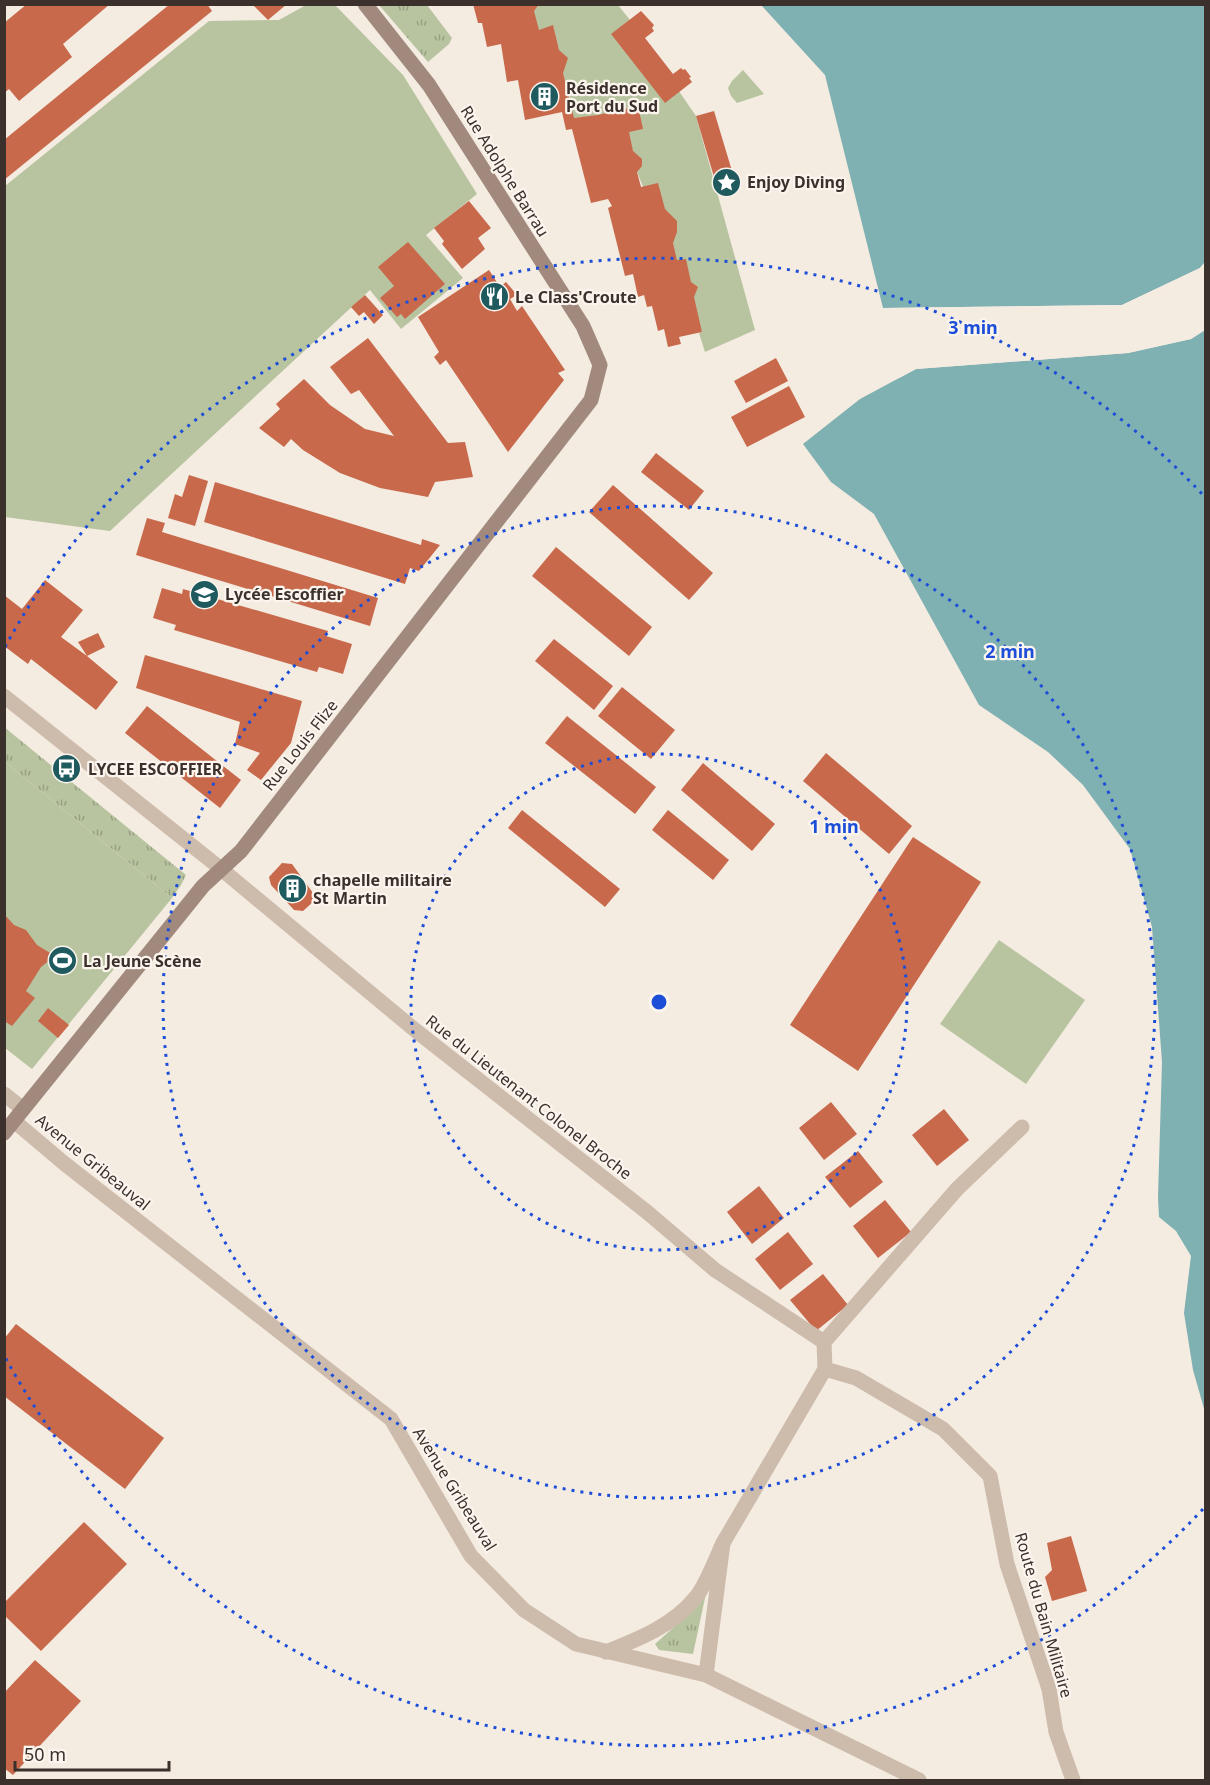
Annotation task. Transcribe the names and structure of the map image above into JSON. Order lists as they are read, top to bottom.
{
  "streets": {
    "street": [
      "Rue Adolphe Barrau",
      "Rue Louis Flize",
      "Rue du Lieutenant Colonel Broche",
      "Avenue Gribeauval",
      "Route du Bain Militaire"
    ]
  },
  "crossings": [
    ["Rue Adolphe Barrau", "Rue Louis Flize"],
    ["Rue Louis Flize", "Rue du Lieutenant Colonel Broche"],
    ["Rue Louis Flize", "Avenue Gribeauval"]
  ],
  "places": {
    "building": ["Résidence Port du Sud", "chapelle militaire St Martin"],
    "place": ["Enjoy Diving"],
    "restaurant": ["Le Class'Croute"],
    "school or university": ["Lycée Escoffier"],
    "bus stop": ["LYCEE ESCOFFIER"],
    "sports": ["La Jeune Scène"]
  },
  "scale_bar": "50 m",
  "rings": ["3 min", "2 min", "1 min"]
}
